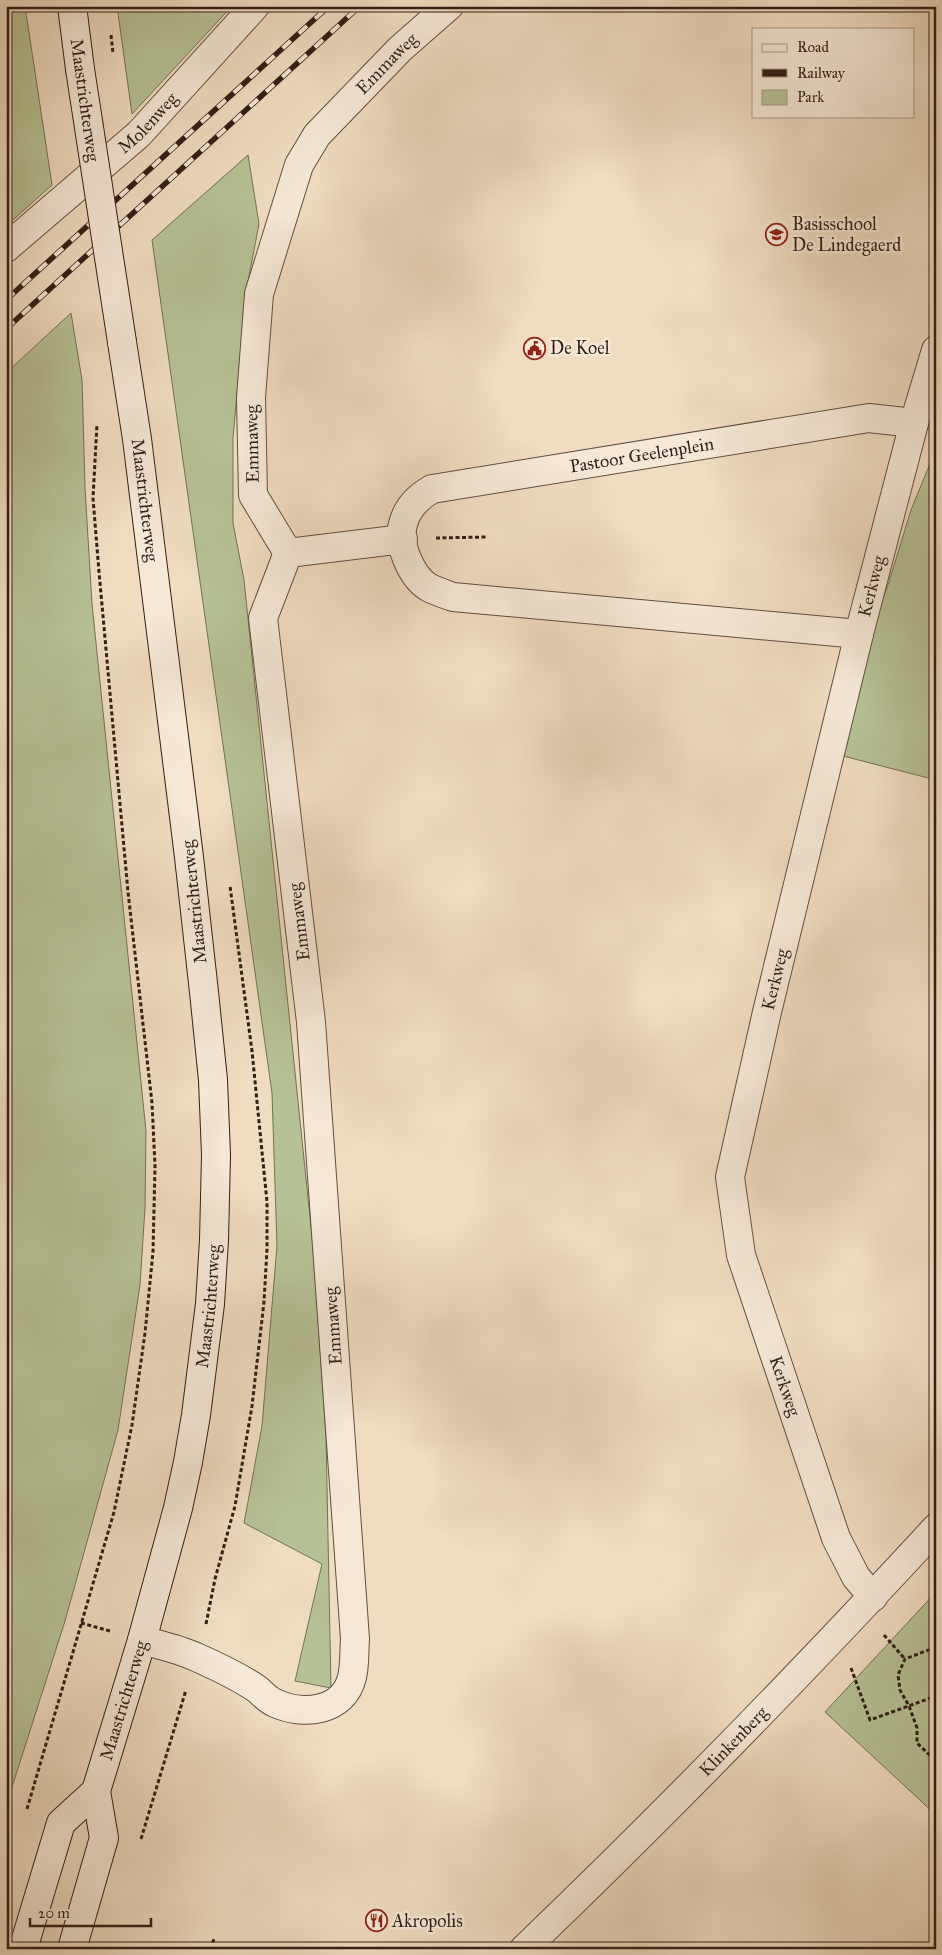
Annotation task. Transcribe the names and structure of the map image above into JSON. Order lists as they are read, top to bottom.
{
  "streets": {
    "street": [
      "Emmaweg",
      "Maastrichterweg",
      "Molenweg",
      "Pastoor Geelenplein",
      "Kerkweg",
      "Klinkenberg"
    ]
  },
  "crossings": [
    ["Emmaweg", "Maastrichterweg"],
    ["Pastoor Geelenplein", "Kerkweg"],
    ["Kerkweg", "Klinkenberg"]
  ],
  "places": {
    "school or university": ["Basisschool De Lindegaerd"],
    "public building": ["De Koel"],
    "restaurant": ["Akropolis"]
  },
  "legend": ["Road", "Railway", "Park"],
  "scale_bar": "20 m"
}
